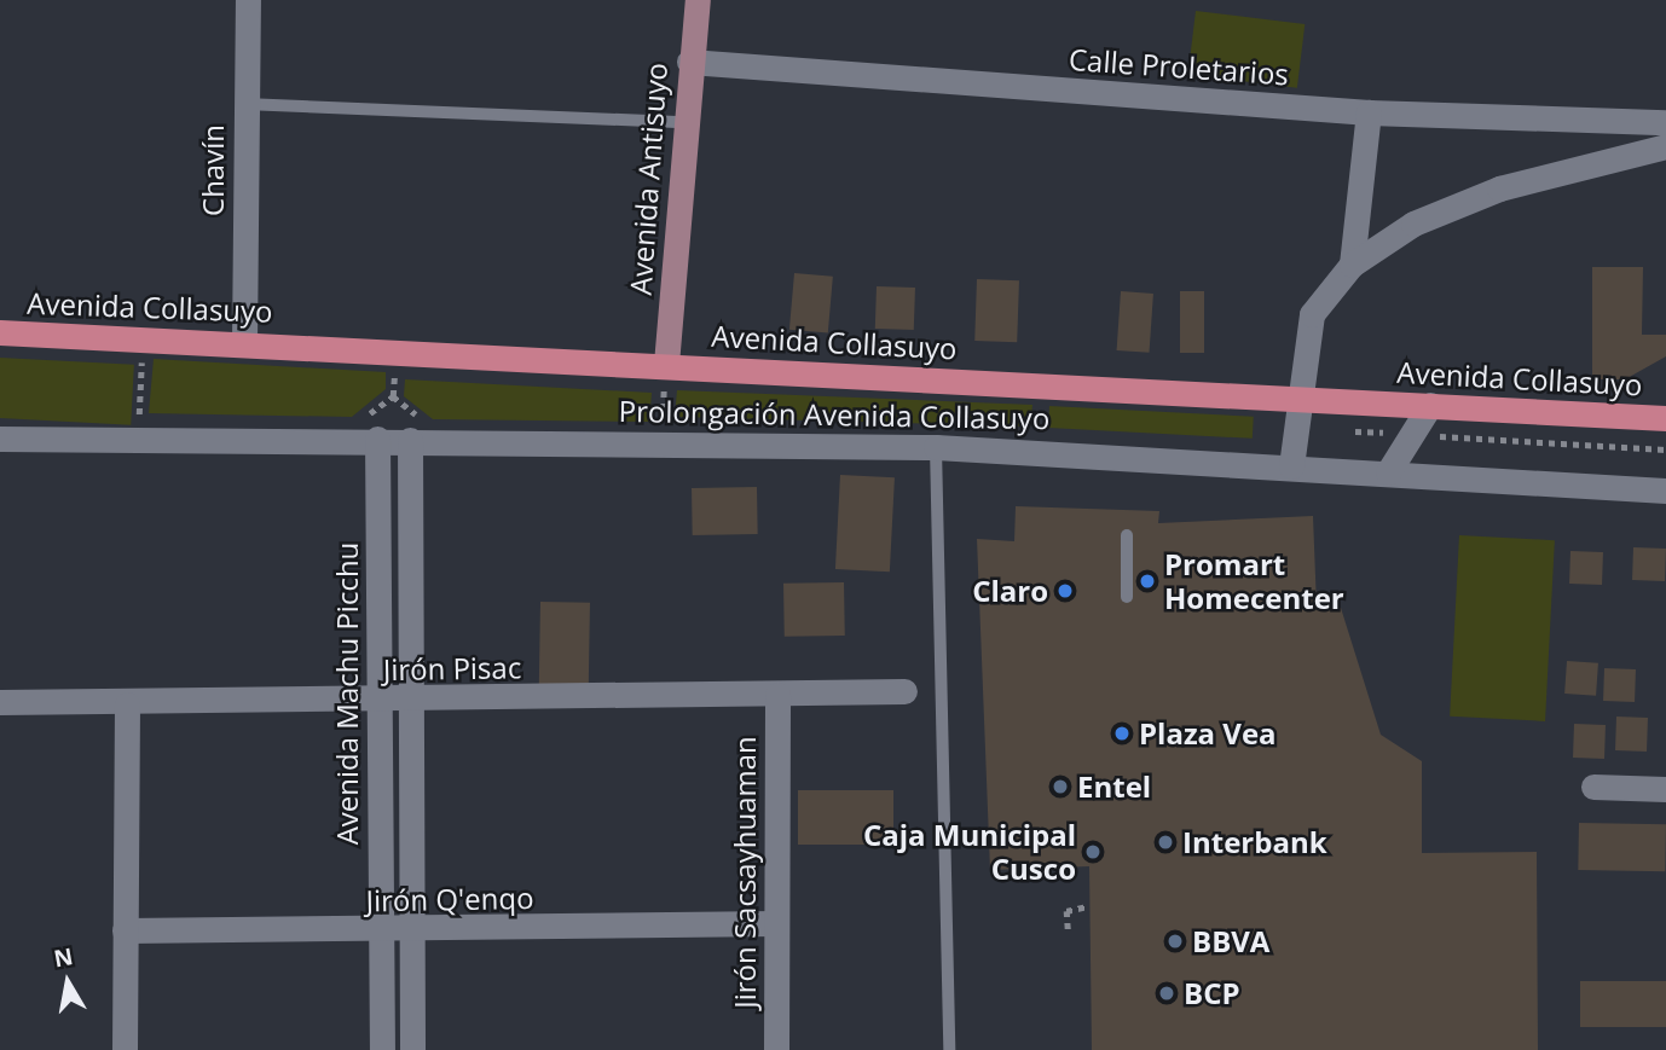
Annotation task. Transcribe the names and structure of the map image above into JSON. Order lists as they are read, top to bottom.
{
  "streets": {
    "main road": ["Avenida Collasuyo"],
    "street": [
      "Calle Proletarios",
      "Chavín",
      "Avenida Antisuyo",
      "Prolongación Avenida Collasuyo",
      "Jirón Pisac",
      "Avenida Machu Picchu",
      "Jirón Sacsayhuaman",
      "Jirón Q'enqo"
    ]
  },
  "crossings": [
    ["Calle Proletarios", "Avenida Antisuyo"],
    ["Chavín", "Avenida Collasuyo"],
    ["Avenida Antisuyo", "Avenida Collasuyo"],
    ["Prolongación Avenida Collasuyo", "Avenida Machu Picchu"],
    ["Jirón Pisac", "Avenida Machu Picchu"],
    ["Jirón Pisac", "Jirón Sacsayhuaman"],
    ["Avenida Machu Picchu", "Jirón Q'enqo"],
    ["Jirón Sacsayhuaman", "Jirón Q'enqo"]
  ],
  "places": [
    "Promart Homecenter",
    "Claro",
    "Plaza Vea",
    "Entel",
    "Interbank",
    "Caja Municipal Cusco",
    "BBVA",
    "BCP"
  ],
  "north": "top"
}
